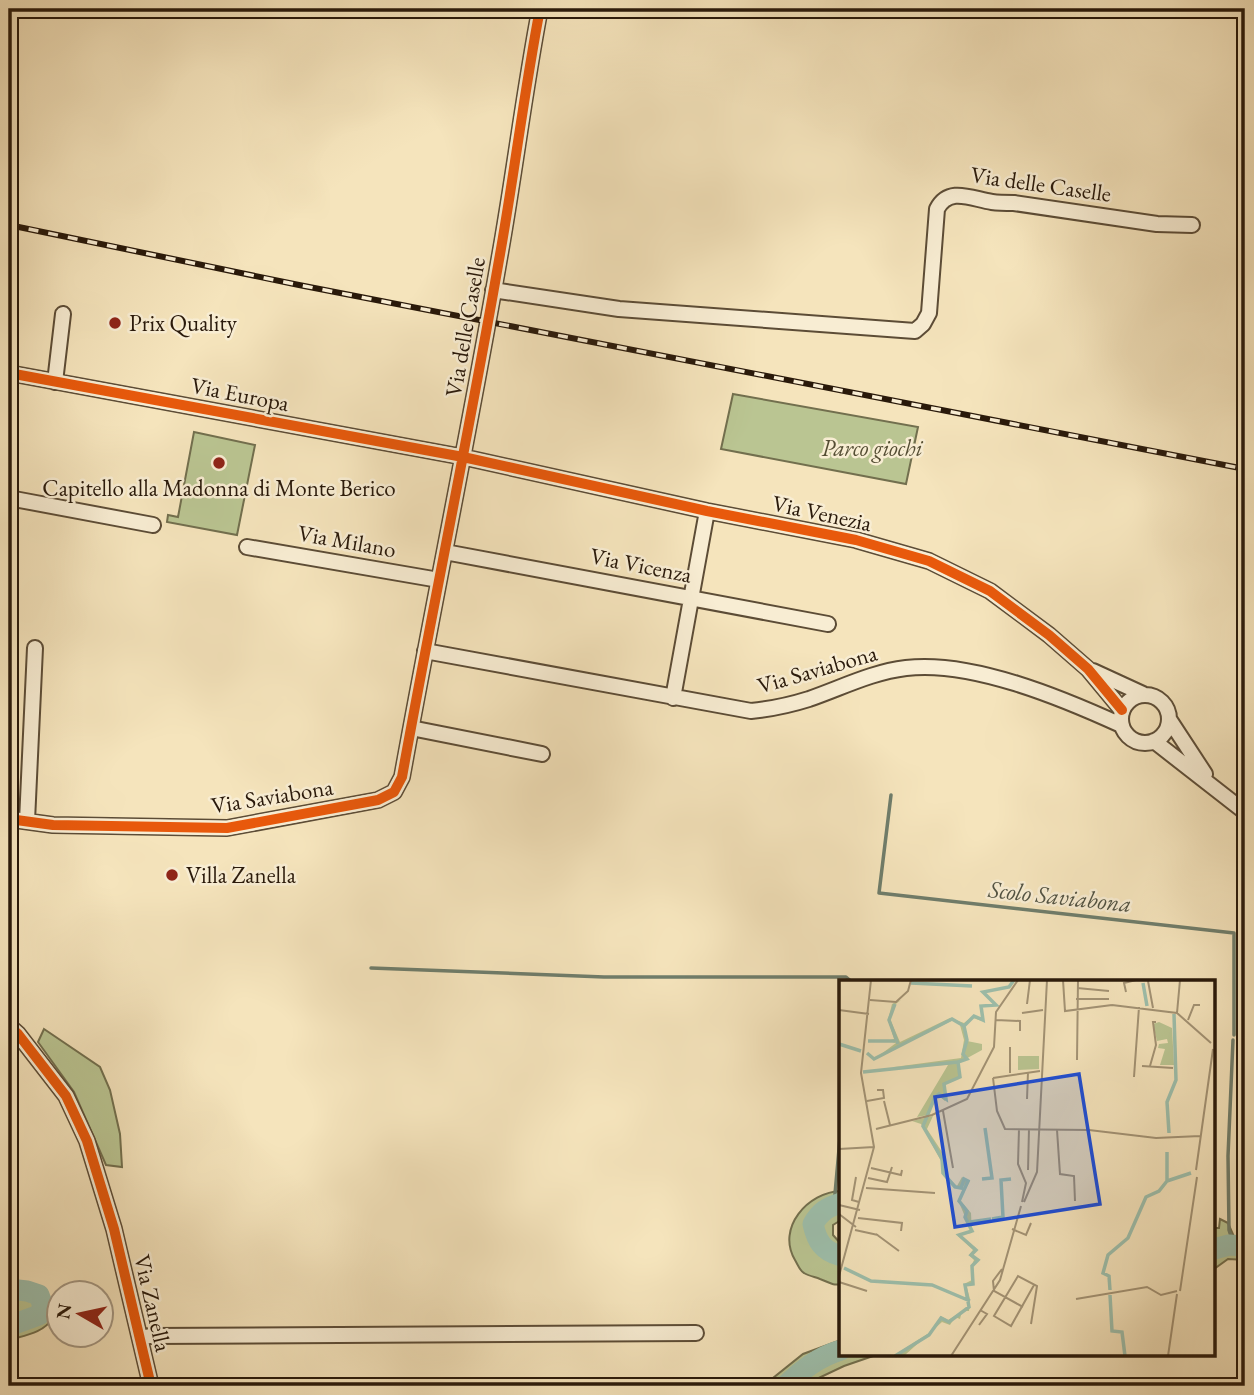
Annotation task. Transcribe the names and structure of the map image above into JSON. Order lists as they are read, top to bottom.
{
  "streets": {
    "street": [
      "Via delle Caselle",
      "Via Europa",
      "Via Venezia",
      "Via Milano",
      "Via Vicenza",
      "Via Saviabona",
      "Via Zanella"
    ]
  },
  "crossings": [
    ["Via delle Caselle", "Via Europa"],
    ["Via delle Caselle", "Via Venezia"],
    ["Via delle Caselle", "Via Milano"],
    ["Via delle Caselle", "Via Vicenza"],
    ["Via delle Caselle", "Via Saviabona"],
    ["Via Europa", "Via Venezia"],
    ["Via Venezia", "Via Saviabona"]
  ],
  "water": ["Scolo Saviabona"],
  "parks": ["Parco giochi"],
  "places": ["Prix Quality", "Capitello alla Madonna di Monte Berico", "Villa Zanella"],
  "north": "left"
}
